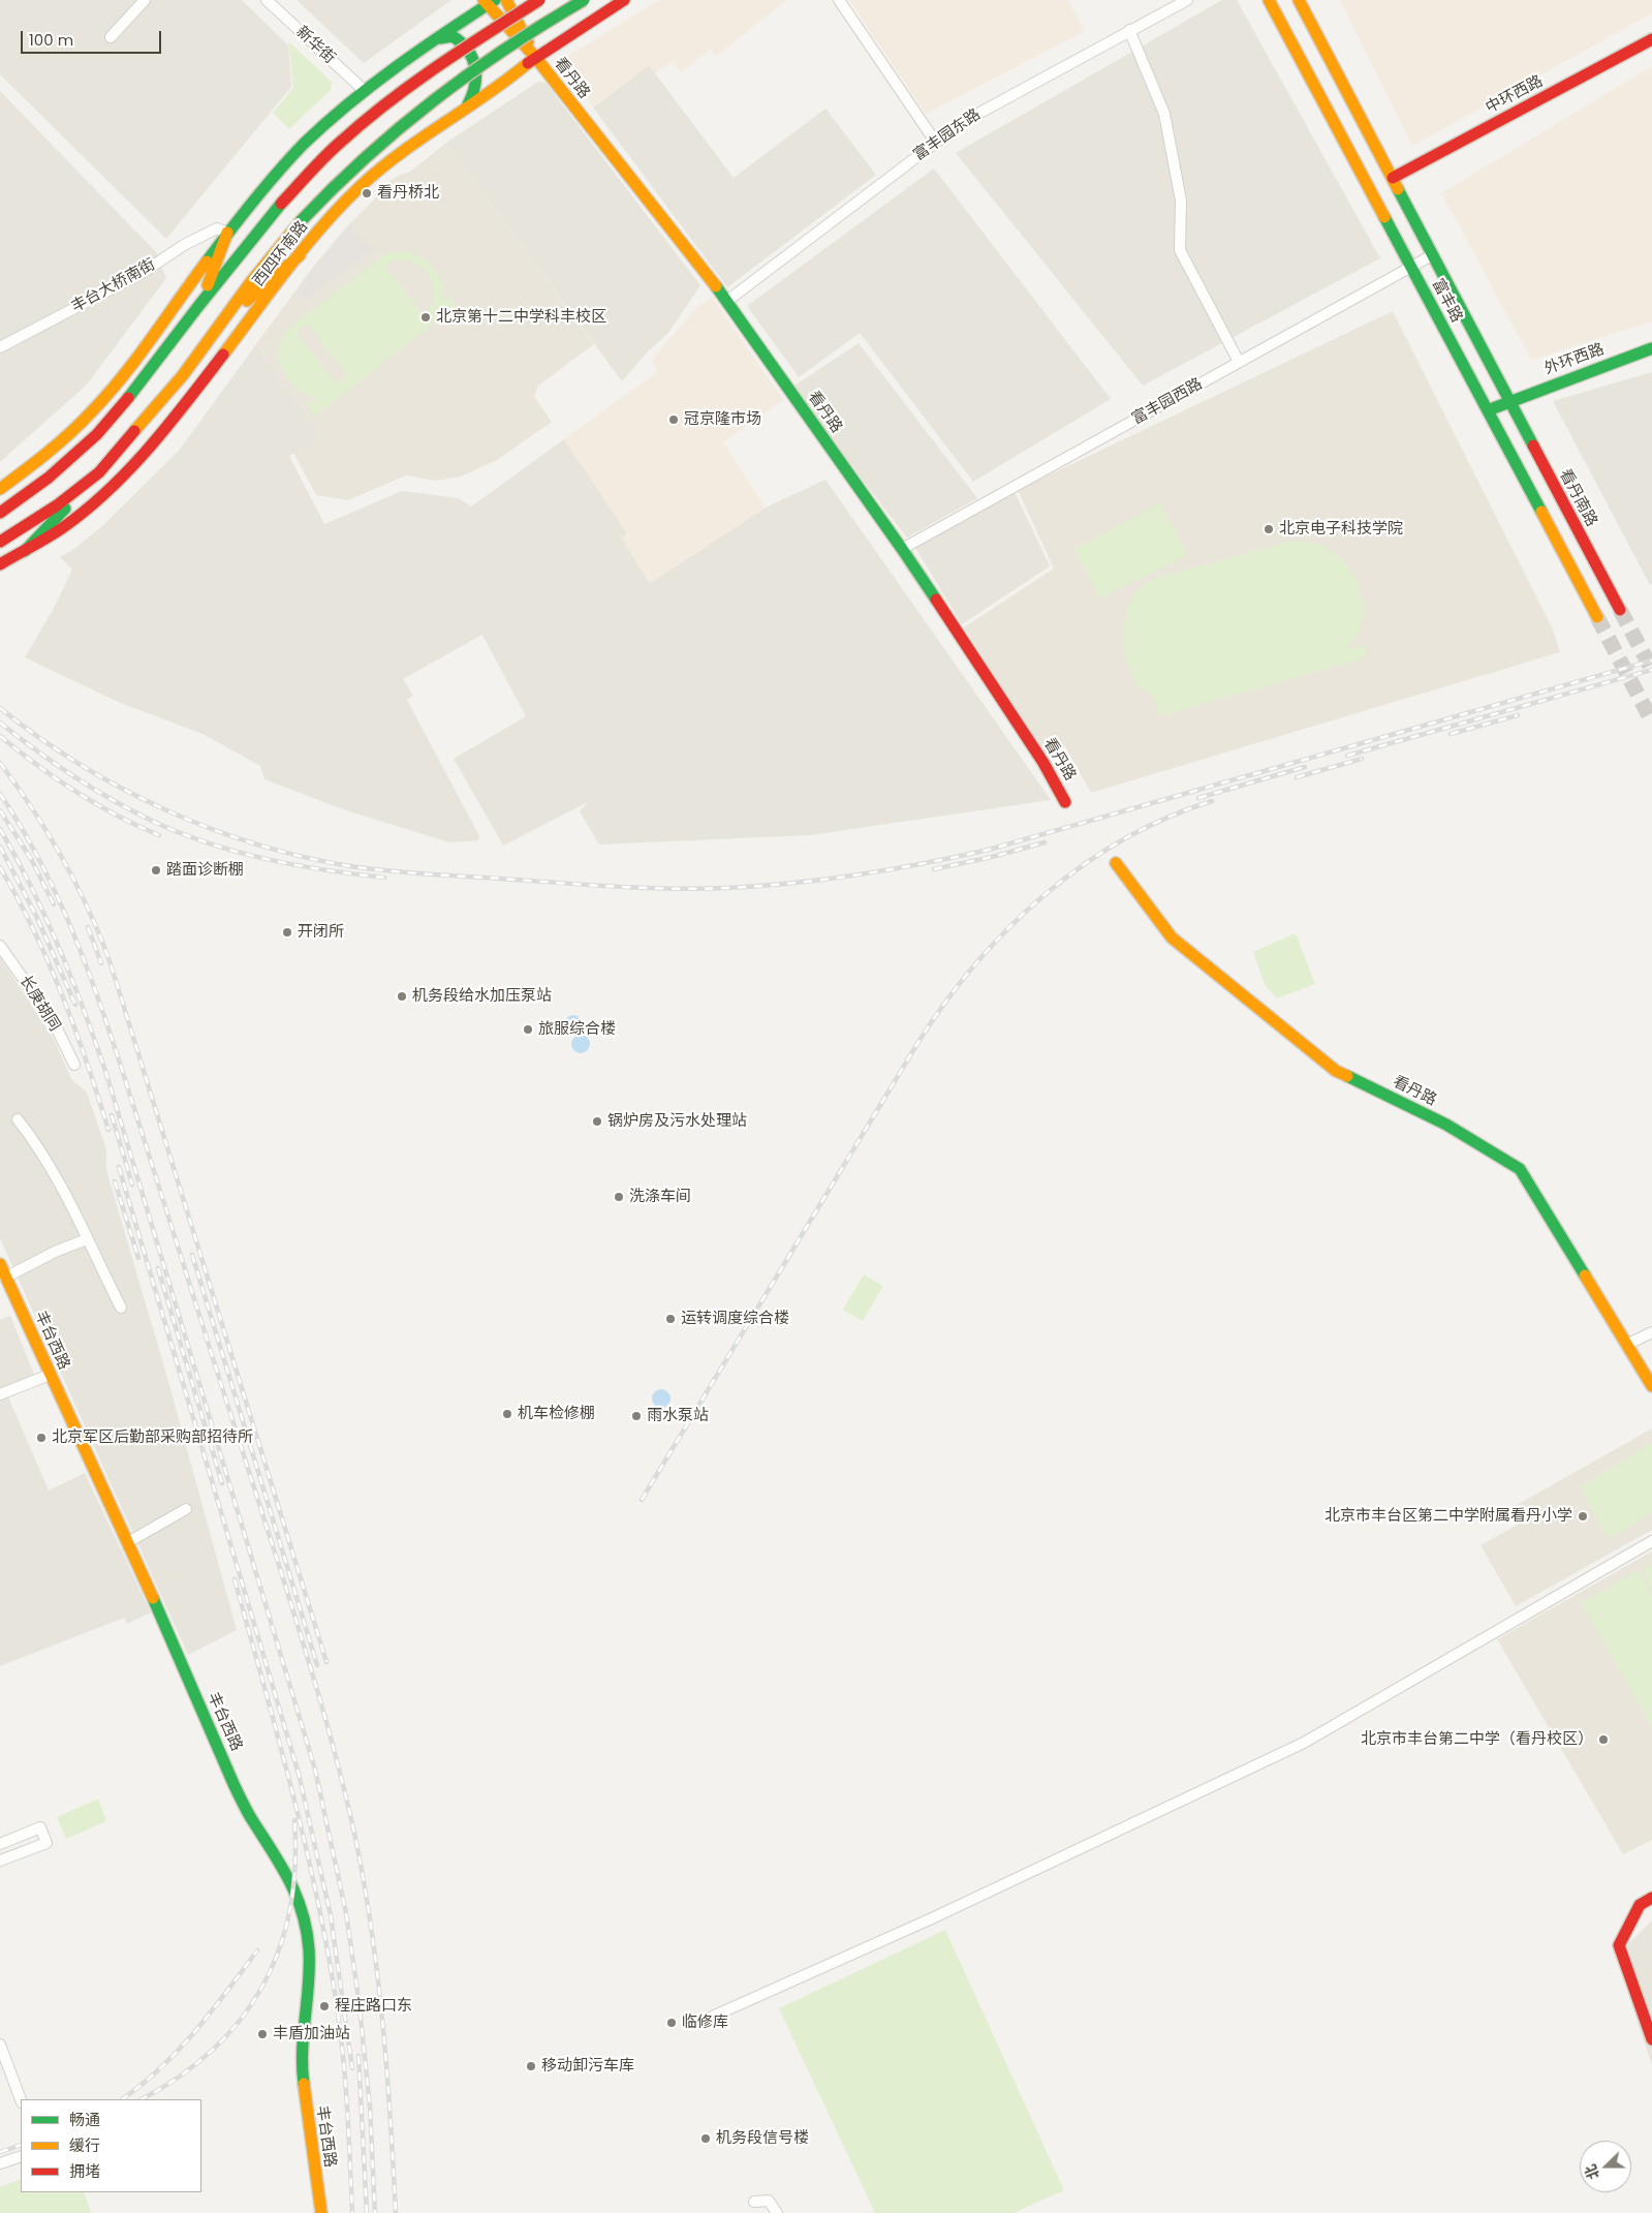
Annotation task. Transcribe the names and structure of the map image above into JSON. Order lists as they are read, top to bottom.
{
  "streets": {
    "main road": [
      "看丹路",
      "中环西路",
      "西四环南路",
      "富丰路",
      "外环西路",
      "看丹南路",
      "丰台西路"
    ],
    "street": [
      "新华街",
      "富丰园东路",
      "丰台大桥南街",
      "富丰园西路",
      "长庚胡同"
    ]
  },
  "crossings": [
    ["看丹路", "富丰园东路"],
    ["看丹路", "西四环南路"],
    ["看丹路", "富丰园西路"],
    ["中环西路", "富丰路"],
    ["富丰路", "外环西路"],
    ["富丰路", "富丰园西路"],
    ["富丰路", "看丹南路"],
    ["外环西路", "看丹南路"]
  ],
  "places": [
    "看丹桥北",
    "北京第十二中学科丰校区",
    "冠京隆市场",
    "北京电子科技学院",
    "踏面诊断棚",
    "开闭所",
    "机务段给水加压泵站",
    "旅服综合楼",
    "锅炉房及污水处理站",
    "洗涤车间",
    "运转调度综合楼",
    "机车检修棚",
    "雨水泵站",
    "北京军区后勤部采购部招待所",
    "北京市丰台区第二中学附属看丹小学",
    "北京市丰台第二中学（看丹校区）",
    "程庄路口东",
    "临修库",
    "丰盾加油站",
    "移动卸污车库",
    "机务段信号楼"
  ],
  "legend": ["畅通", "缓行", "拥堵"],
  "scale_bar": "100 m",
  "north": "left"
}
